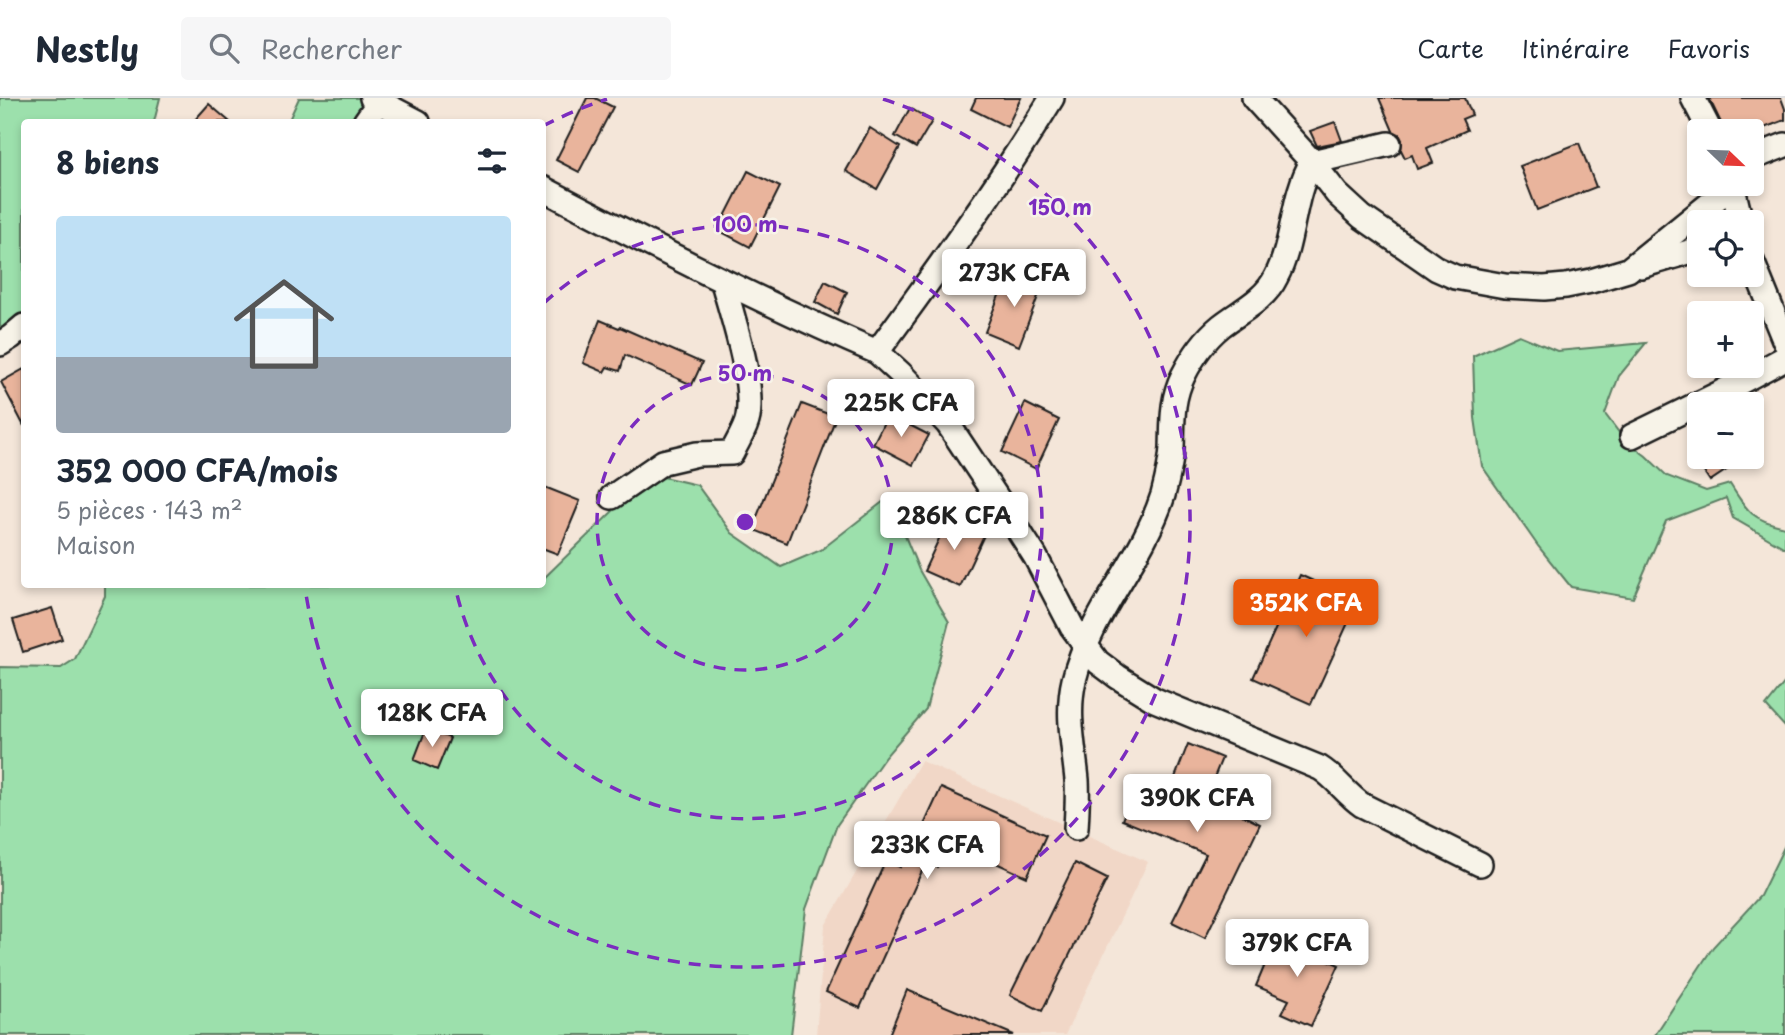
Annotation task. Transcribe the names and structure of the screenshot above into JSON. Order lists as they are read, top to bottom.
{
  "north": "bottom right",
  "page": {
    "header": "Nestly",
    "search": "Rechercher",
    "nav": ["Carte", "Itinéraire", "Favoris"],
    "map_buttons": ["+", "−"],
    "heading": "8 biens",
    "list": [
      {
        "name": "352 000 CFA/mois",
        "note": "5 pièces · 143 m² · Maison"
      }
    ],
    "price": [
      "273K CFA",
      "225K CFA",
      "286K CFA",
      "352K CFA",
      "128K CFA",
      "390K CFA",
      "233K CFA",
      "379K CFA"
    ]
  },
  "rings": ["150 m", "100 m", "50 m"]
}
